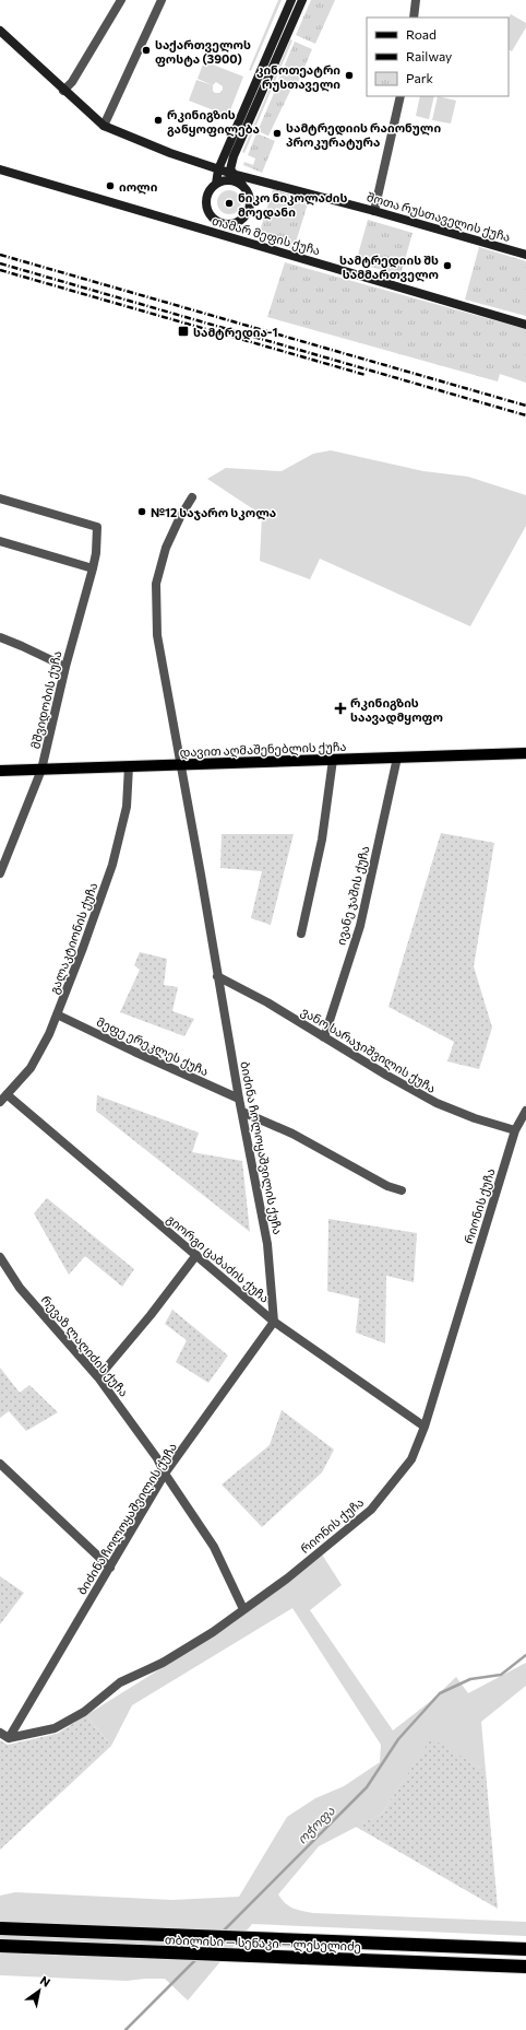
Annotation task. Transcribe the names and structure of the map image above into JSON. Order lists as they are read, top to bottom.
{
  "streets": {
    "highway": ["თბილისი — სენაკი — ლესელიძე"],
    "main road": ["შოთა რუსთაველის ქუჩა", "თამარ მეფის ქუჩა", "დავით აღმაშენებლის ქუჩა"],
    "street": [
      "მშვიდობის ქუჩა",
      "ივანე ჯაშის ქუჩა",
      "გალაკტიონის ქუჩა",
      "მეფე ერეკლეს ქუჩა",
      "ვანო სარაჯიშვილის ქუჩა",
      "ბიძინა ჩოლოყაშვილის ქუჩა",
      "რიონის ქუჩა",
      "გიორგი ცაბაძის ქუჩა",
      "რევაზ ლაღიძის ქუჩა"
    ]
  },
  "crossings": [
    ["მშვიდობის ქუჩა", "დავით აღმაშენებლის ქუჩა"],
    ["დავით აღმაშენებლის ქუჩა", "ივანე ჯაშის ქუჩა"],
    ["დავით აღმაშენებლის ქუჩა", "გალაკტიონის ქუჩა"],
    ["დავით აღმაშენებლის ქუჩა", "ბიძინა ჩოლოყაშვილის ქუჩა"],
    ["ივანე ჯაშის ქუჩა", "ვანო სარაჯიშვილის ქუჩა"],
    ["გალაკტიონის ქუჩა", "მეფე ერეკლეს ქუჩა"],
    ["გალაკტიონის ქუჩა", "გიორგი ცაბაძის ქუჩა"],
    ["მეფე ერეკლეს ქუჩა", "ბიძინა ჩოლოყაშვილის ქუჩა"],
    ["ვანო სარაჯიშვილის ქუჩა", "ბიძინა ჩოლოყაშვილის ქუჩა"],
    ["ვანო სარაჯიშვილის ქუჩა", "რიონის ქუჩა"],
    ["ბიძინა ჩოლოყაშვილის ქუჩა", "რიონის ქუჩა"],
    ["ბიძინა ჩოლოყაშვილის ქუჩა", "გიორგი ცაბაძის ქუჩა"],
    ["ბიძინა ჩოლოყაშვილის ქუჩა", "რევაზ ლაღიძის ქუჩა"],
    ["რიონის ქუჩა", "გიორგი ცაბაძის ქუჩა"],
    ["რიონის ქუჩა", "რევაზ ლაღიძის ქუჩა"]
  ],
  "water": ["ოჭოფა"],
  "places": {
    "other": [
      "საქართველოს ფოსტა (3900)",
      "კინოთეატრი რუსთაველი",
      "რკინიგზის განყოფილება",
      "სამტრედიის რაიონული პროკურატურა",
      "იოლი",
      "ნიკო ნიკოლაძის მოედანი",
      "სამტრედიის შს სამმართველო",
      "№12 საჯარო სკოლა"
    ],
    "transit": ["სამტრედია-1"],
    "health": ["რკინიგზის საავადმყოფო"]
  },
  "legend": ["Road", "Railway", "Park"],
  "north": "top right"
}
